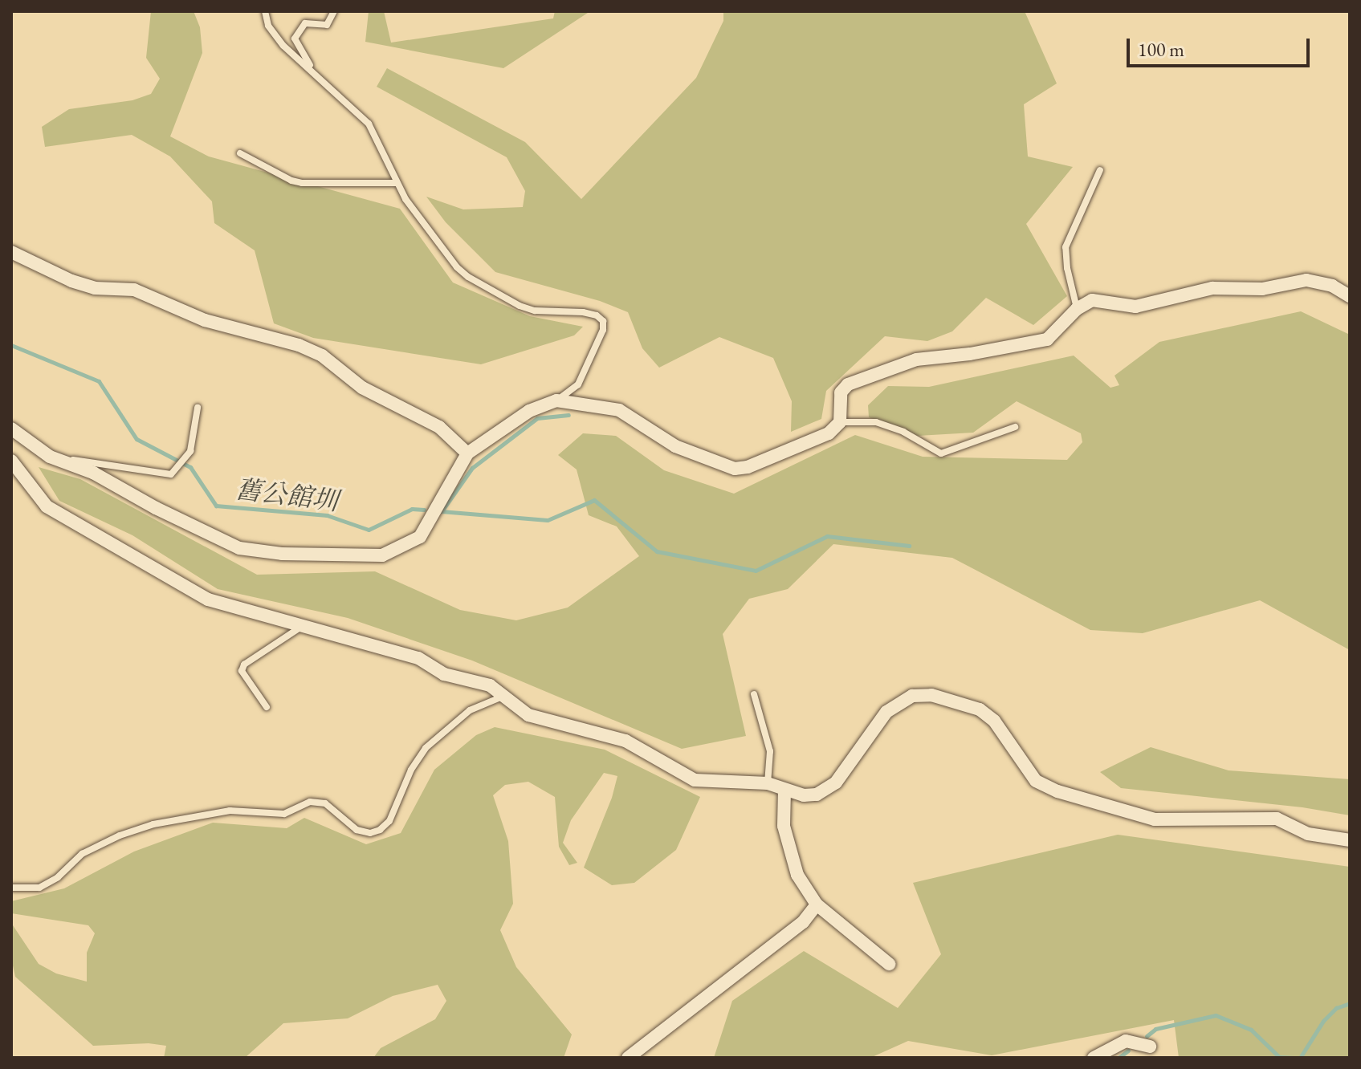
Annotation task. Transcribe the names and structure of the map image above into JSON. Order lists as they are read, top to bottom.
{
  "water": ["舊公館圳"],
  "scale_bar": "100 m"
}
